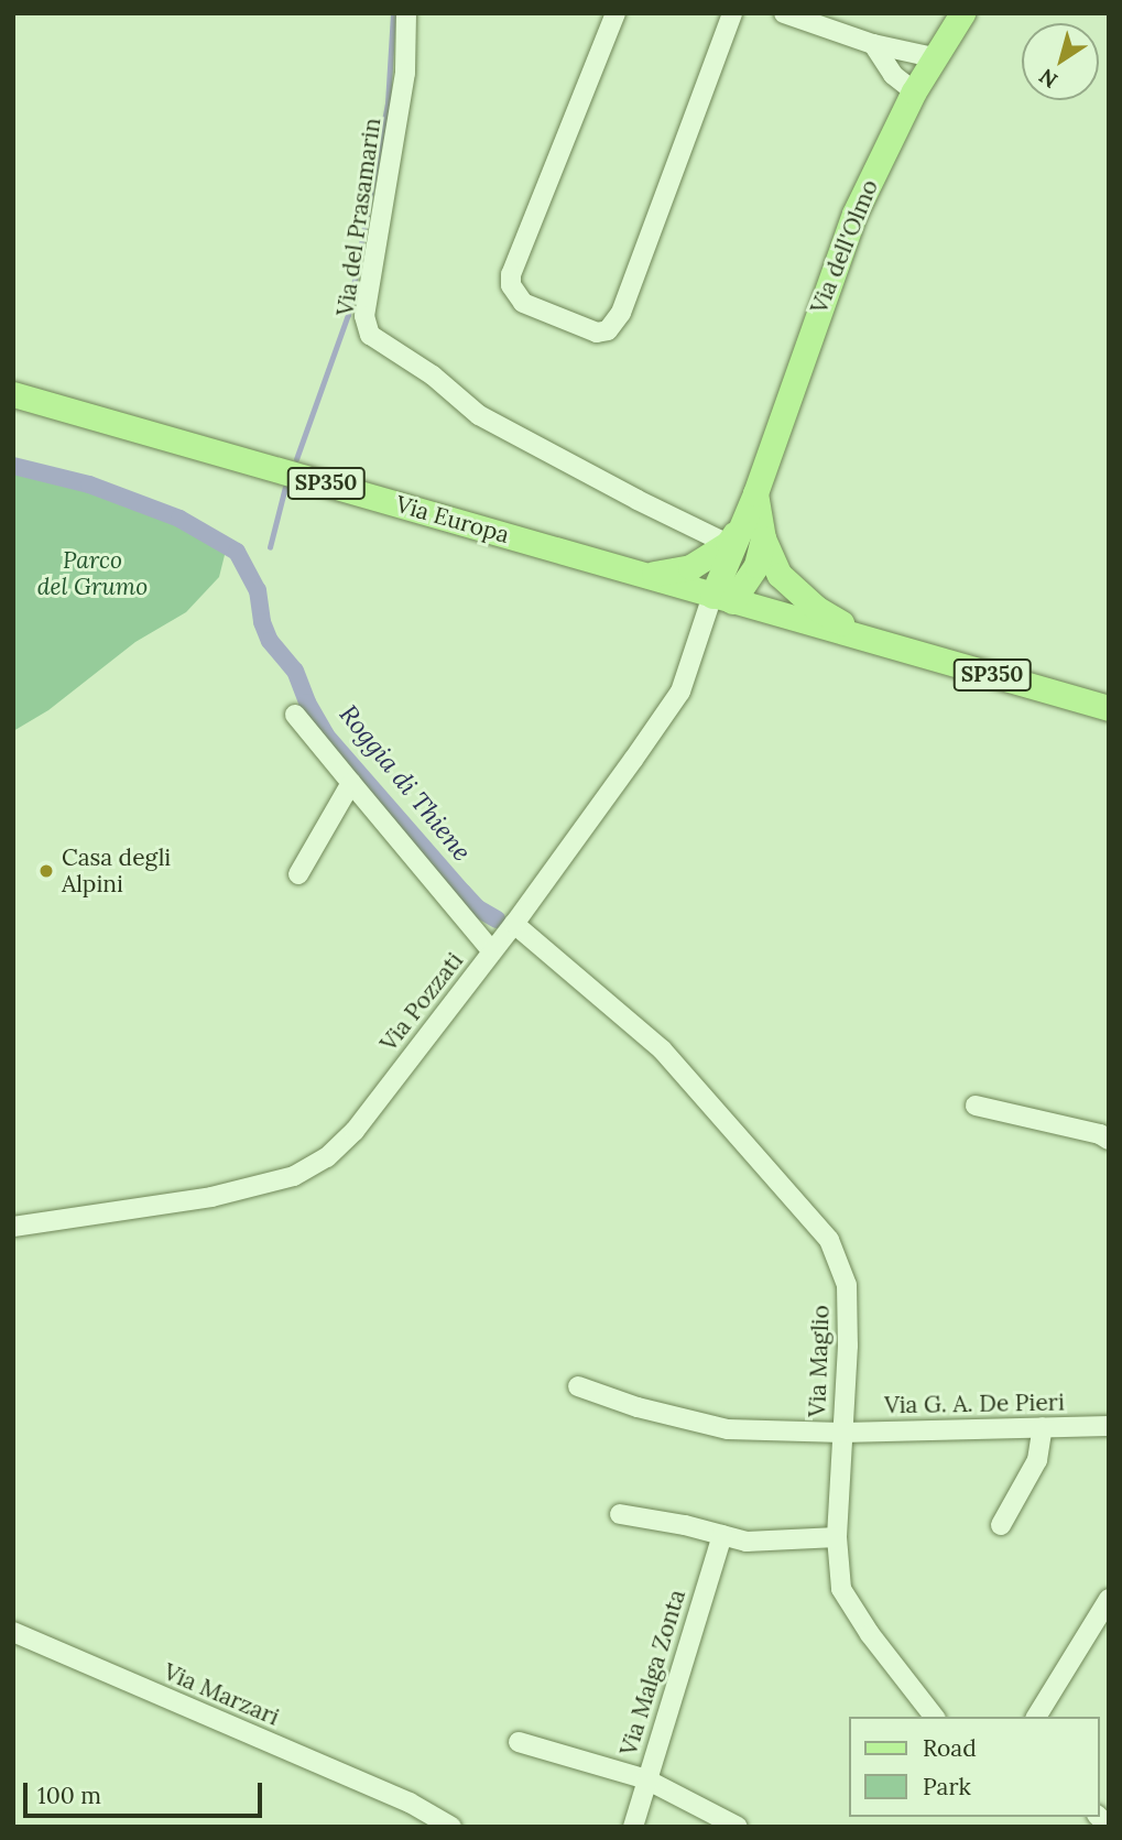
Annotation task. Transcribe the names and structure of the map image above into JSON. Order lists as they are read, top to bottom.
{
  "streets": {
    "main road": ["Via dell'Olmo", "SP350", "Via Europa"],
    "street": [
      "Via del Prasamarin",
      "Via Pozzati",
      "Via Maglio",
      "Via G. A. De Pieri",
      "Via Malga Zonta",
      "Via Marzari"
    ]
  },
  "crossings": [
    ["Via del Prasamarin", "Via dell'Olmo"],
    ["Via dell'Olmo", "SP350"],
    ["Via dell'Olmo", "Via Europa"],
    ["Via dell'Olmo", "Via Pozzati"],
    ["SP350", "Via Europa"],
    ["SP350", "Via Pozzati"],
    ["Via Europa", "Via Pozzati"],
    ["Via Pozzati", "Via Maglio"],
    ["Via Maglio", "Via G. A. De Pieri"]
  ],
  "water": ["Roggia di Thiene"],
  "parks": ["Parco del Grumo"],
  "places": ["Casa degli Alpini"],
  "legend": ["Road", "Park"],
  "scale_bar": "100 m",
  "north": "bottom left"
}
